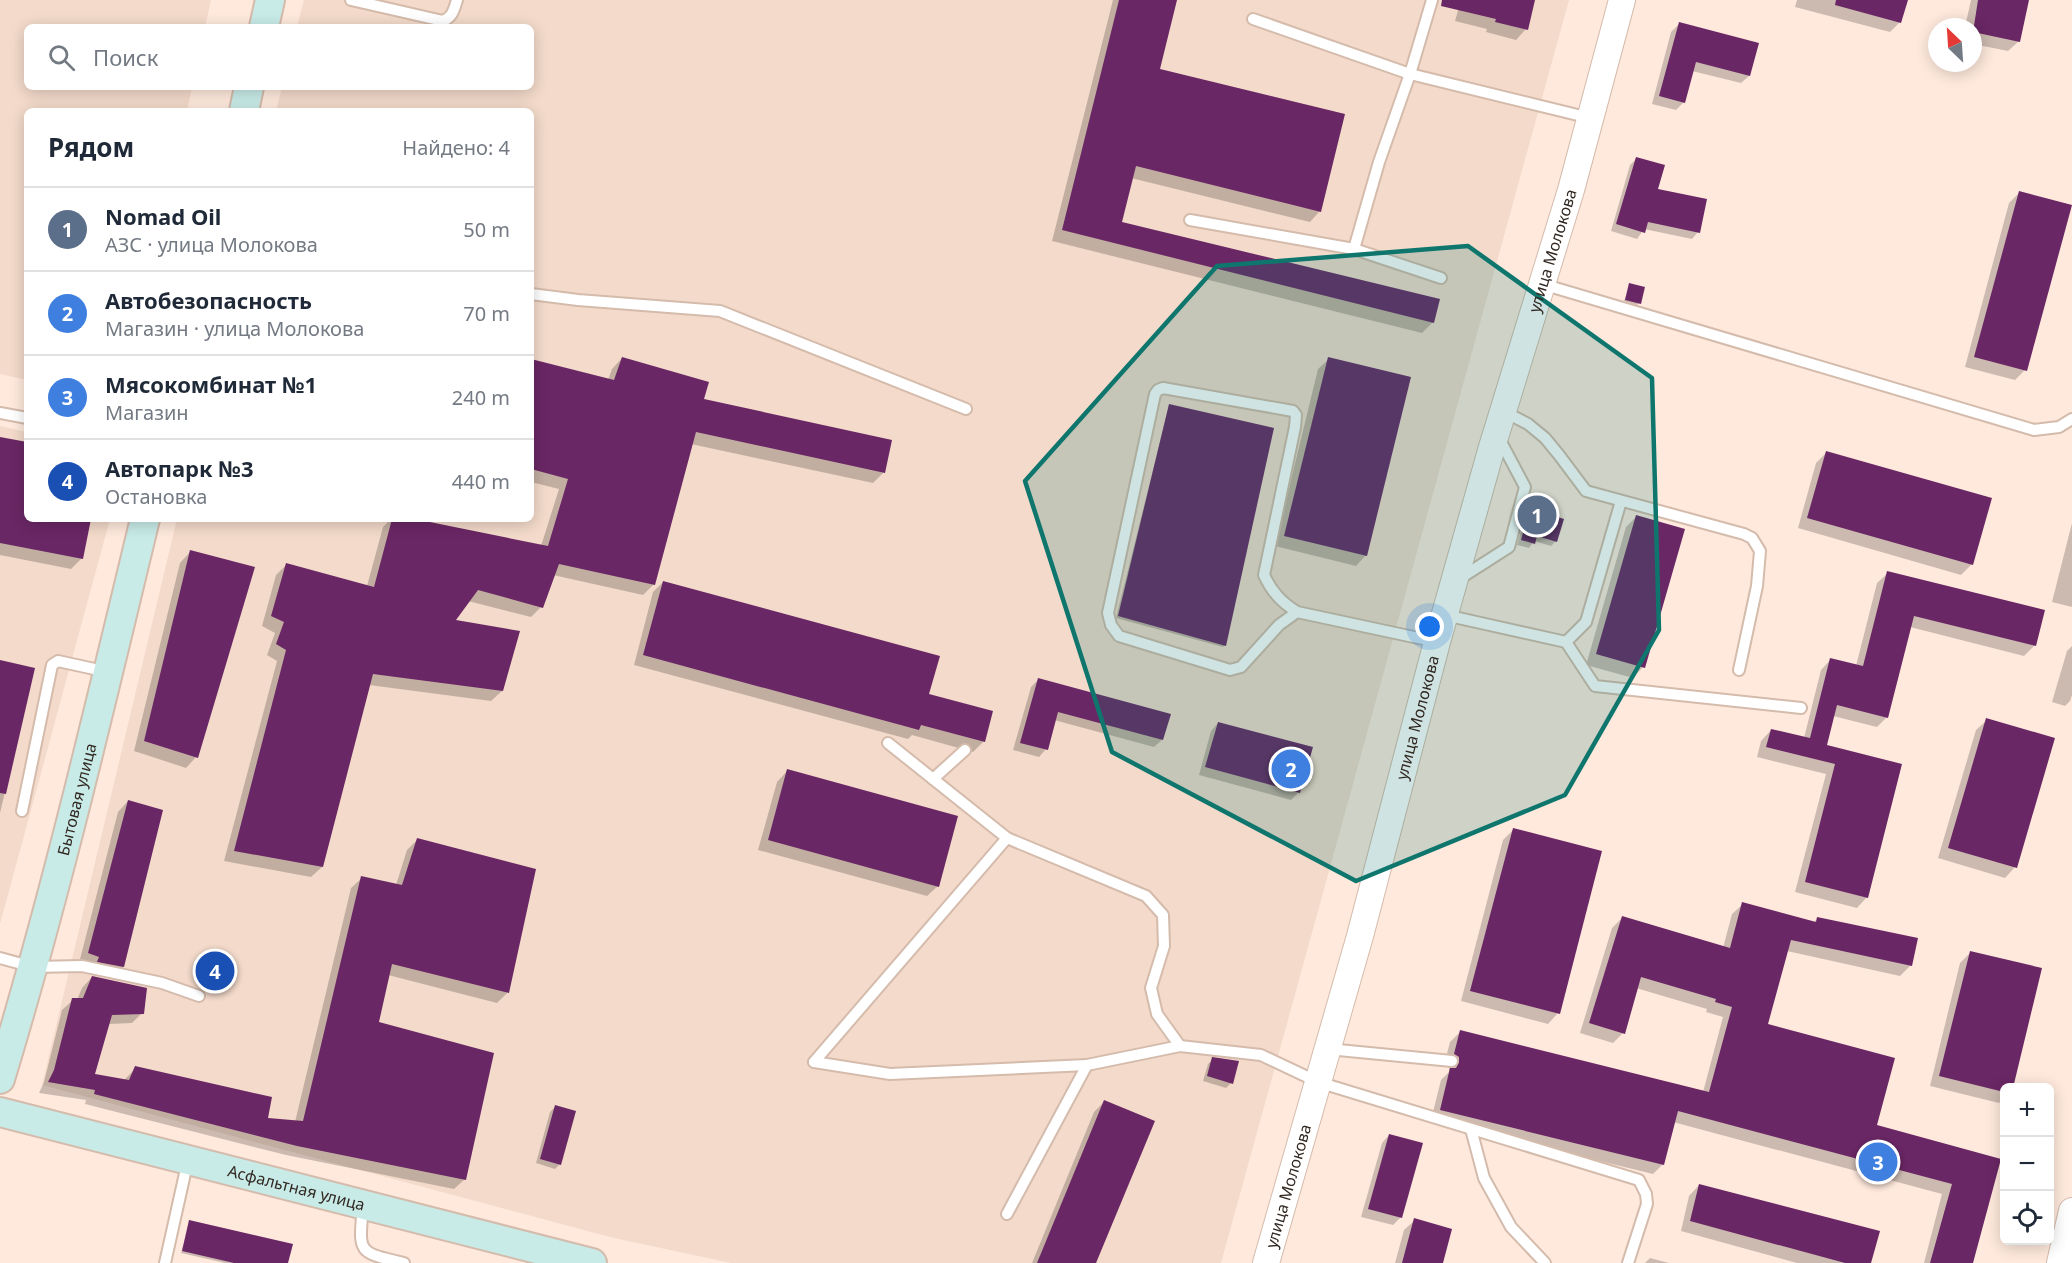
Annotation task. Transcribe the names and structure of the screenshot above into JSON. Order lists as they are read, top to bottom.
{
  "streets": {
    "main road": ["Бытовая улица", "Асфальтная улица"],
    "street": ["улица Молокова"]
  },
  "north": "top left",
  "page": {
    "search": "Поиск",
    "heading": ["Рядом", "Найдено: 4"],
    "list": [
      {
        "mark": "1",
        "name": "Nomad Oil",
        "note": "АЗС · улица Молокова",
        "value": "50 m"
      },
      {
        "mark": "2",
        "name": "Автобезопасность",
        "note": "Магазин · улица Молокова",
        "value": "70 m"
      },
      {
        "mark": "3",
        "name": "Мясокомбинат №1",
        "note": "Магазин",
        "value": "240 m"
      },
      {
        "mark": "4",
        "name": "Автопарк №3",
        "note": "Остановка",
        "value": "440 m"
      }
    ],
    "pins": [
      "1",
      "2",
      "4",
      "3"
    ],
    "map_buttons": ["+", "−"]
  }
}
